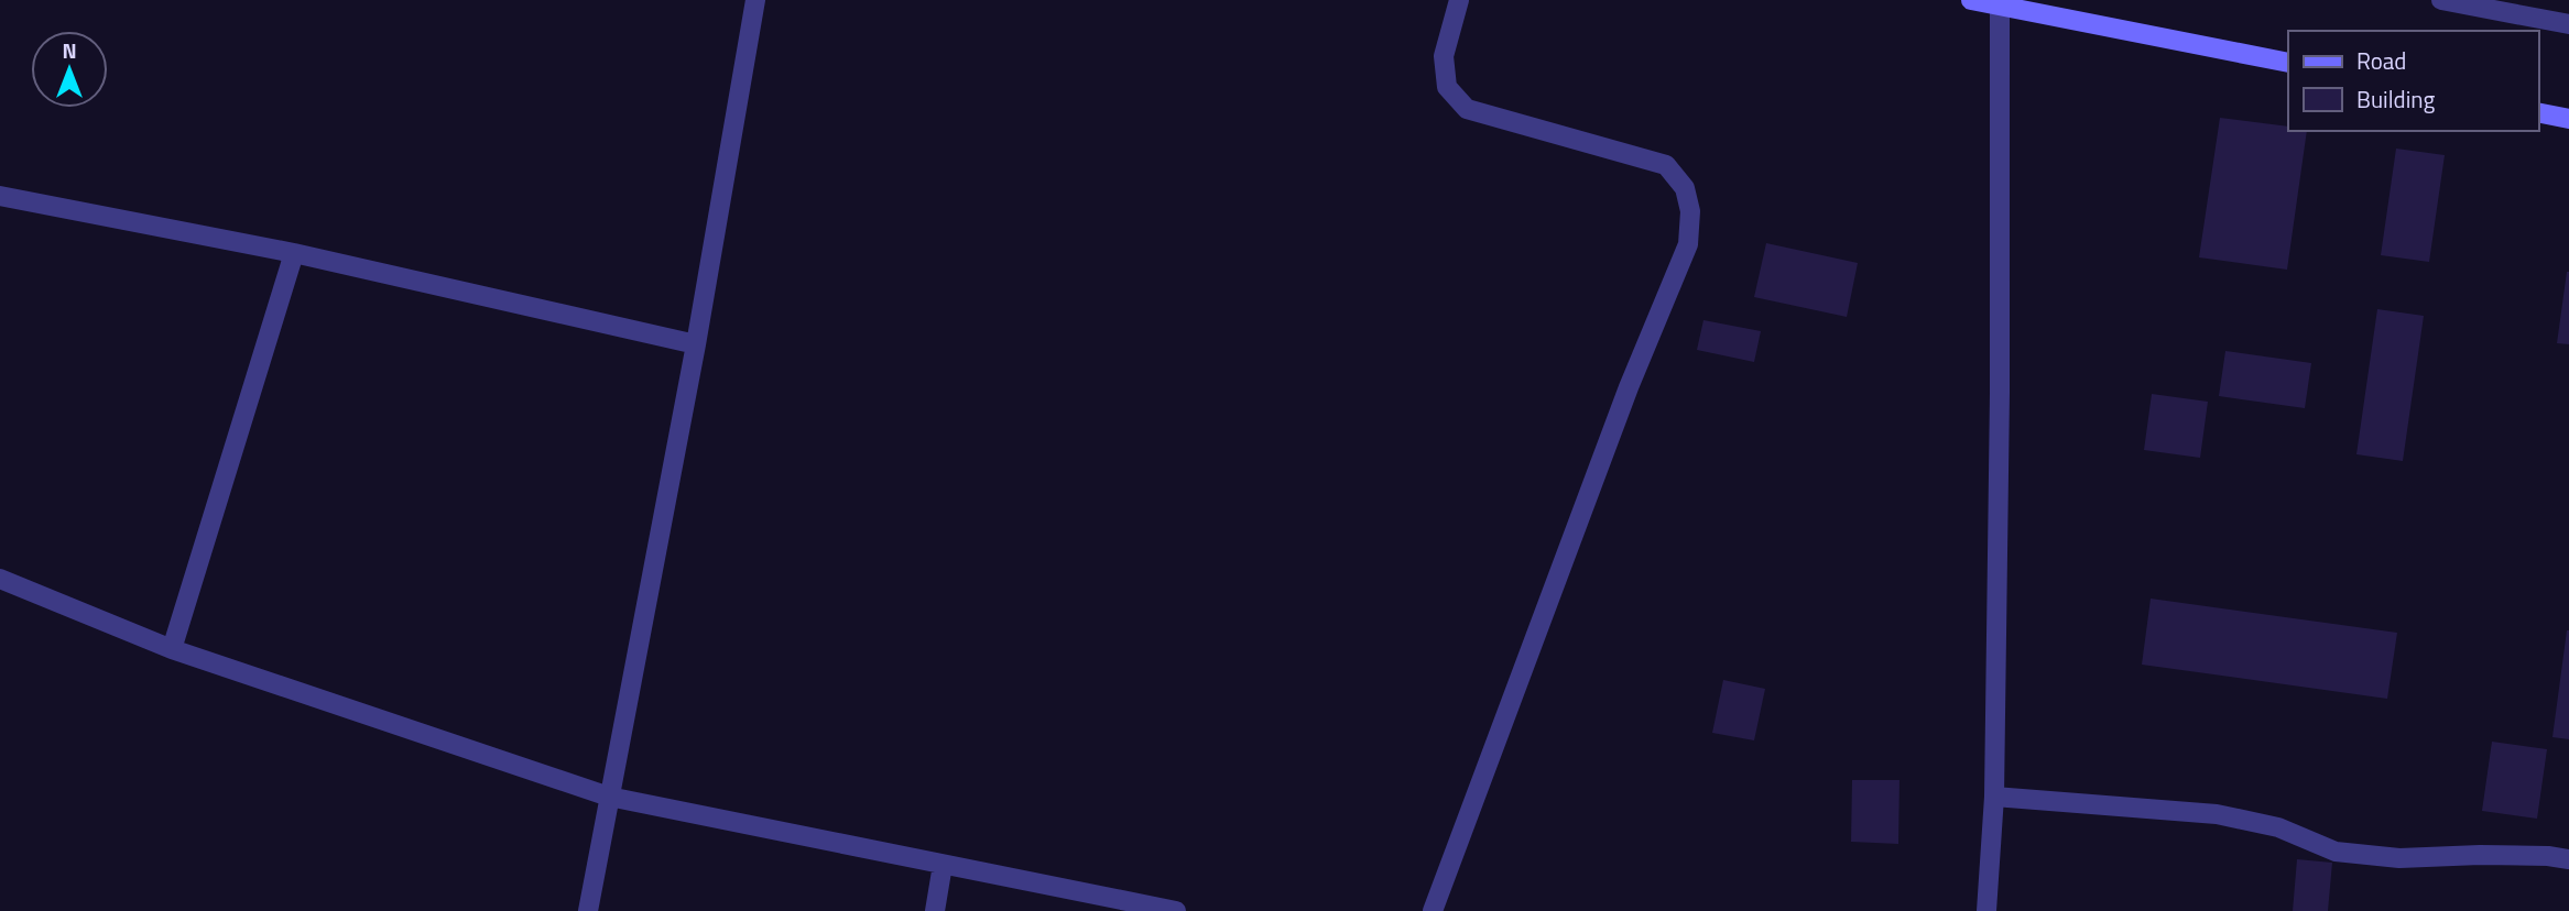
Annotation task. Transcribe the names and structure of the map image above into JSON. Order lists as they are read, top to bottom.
{
  "legend": ["Road", "Building"],
  "north": "top"
}
